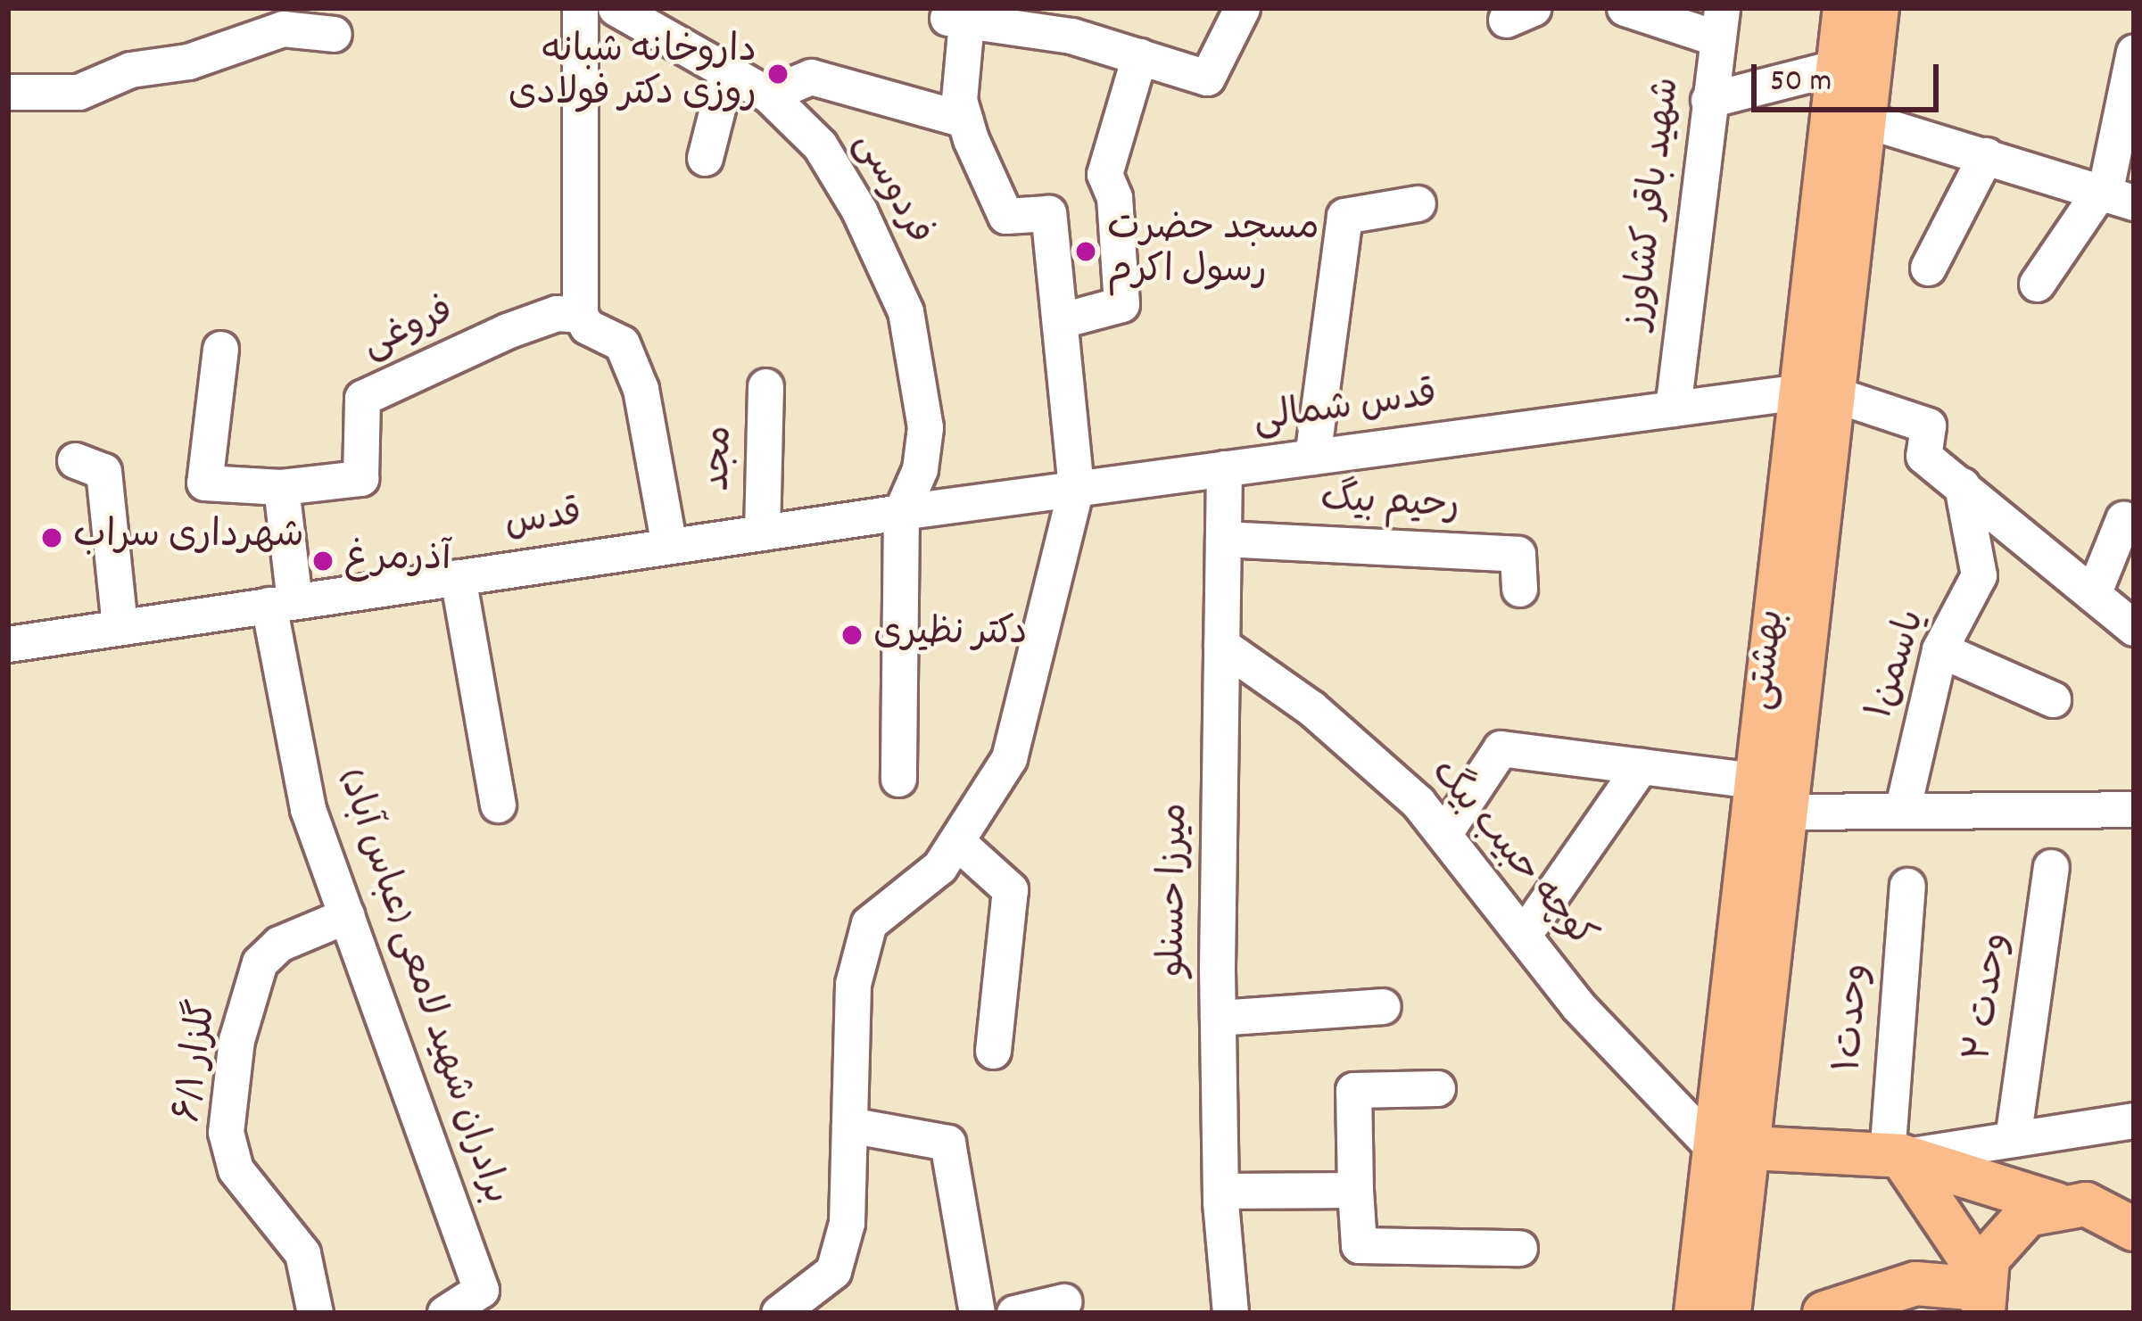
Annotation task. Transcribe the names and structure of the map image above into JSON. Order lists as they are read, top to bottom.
{
  "streets": {
    "main road": ["بهشتی"],
    "street": [
      "فردوسی",
      "شهید باقر کشاورز",
      "فروغی",
      "قدس شمالی",
      "مجد",
      "رحیم بیگ",
      "قدس",
      "یاسمن۱",
      "کوچه حبیب بیگ",
      "میرزا حسنلو",
      "برادران شهید لامعی (عباس آباد)",
      "وحدت ۲",
      "وحدت۱",
      "گلزار ۶/۱"
    ]
  },
  "crossings": [
    ["فردوسی", "قدس شمالی"],
    ["فردوسی", "قدس"],
    ["شهید باقر کشاورز", "قدس شمالی"],
    ["قدس شمالی", "قدس"],
    ["قدس شمالی", "بهشتی"],
    ["قدس شمالی", "میرزا حسنلو"],
    ["مجد", "قدس"],
    ["رحیم بیگ", "میرزا حسنلو"],
    ["قدس", "برادران شهید لامعی (عباس آباد)"],
    ["بهشتی", "کوچه حبیب بیگ"],
    ["کوچه حبیب بیگ", "میرزا حسنلو"],
    ["برادران شهید لامعی (عباس آباد)", "گلزار ۶/۱"]
  ],
  "places": [
    "داروخانه شبانه روزی دکتر فولادی",
    "مسجد حضرت رسول اکرم",
    "شهرداری سراب",
    "آذرمرغ",
    "دکتر نظیری"
  ],
  "scale_bar": "50 m"
}
